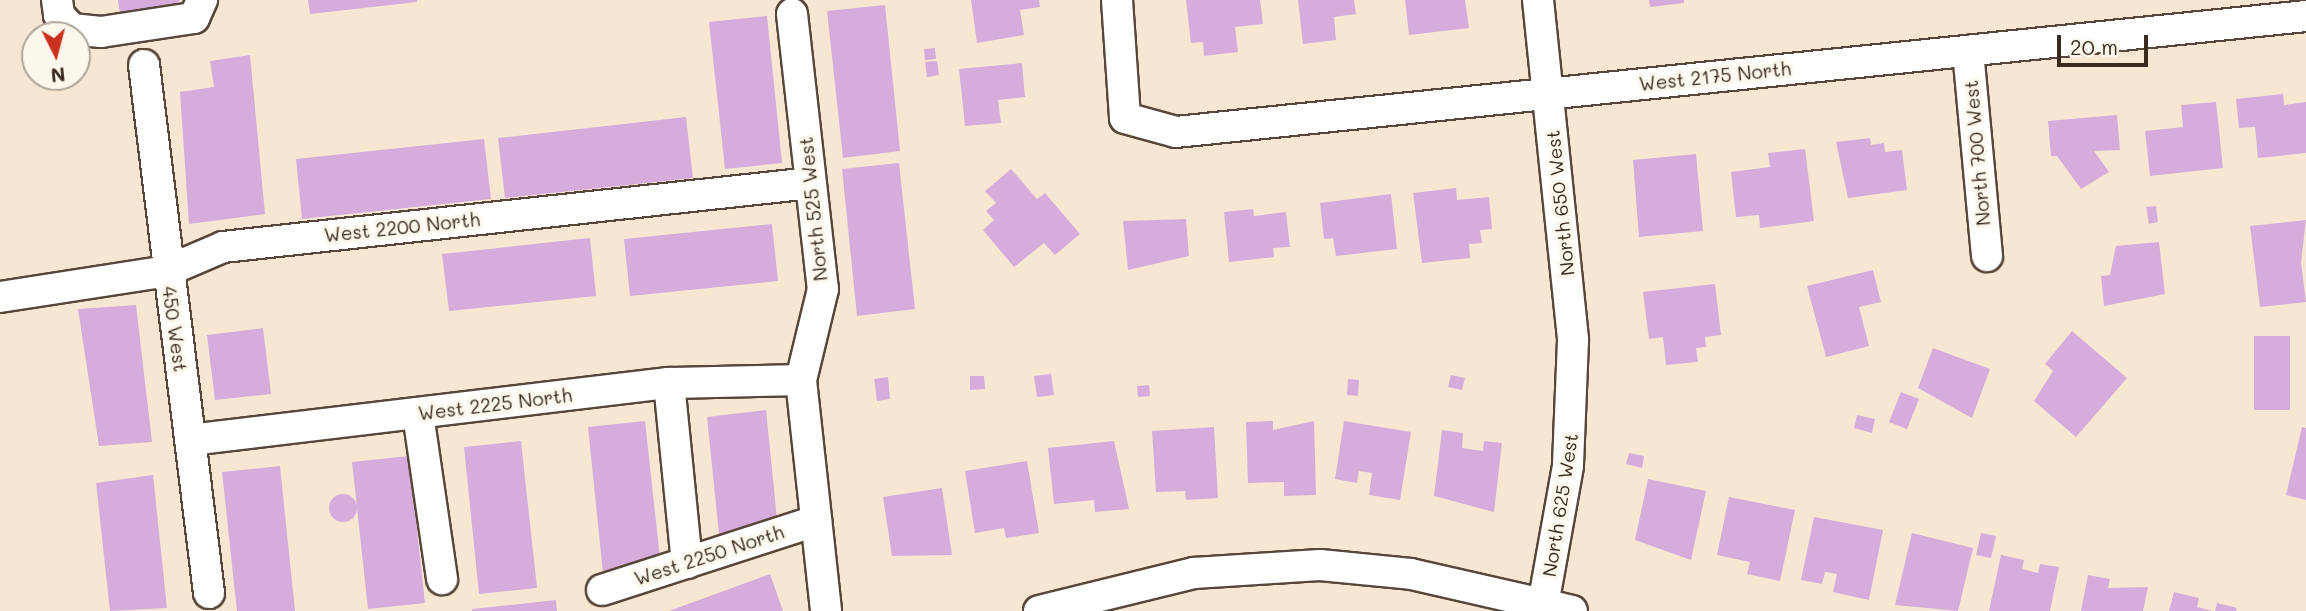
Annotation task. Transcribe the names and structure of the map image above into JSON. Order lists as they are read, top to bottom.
{
  "streets": {
    "street": [
      "West 2175 North",
      "North 700 West",
      "North 650 West",
      "North 525 West",
      "West 2200 North",
      "450 West",
      "West 2225 North",
      "North 625 West",
      "West 2250 North"
    ]
  },
  "crossings": [
    ["West 2175 North", "North 700 West"],
    ["West 2175 North", "North 650 West"],
    ["North 650 West", "North 625 West"],
    ["North 525 West", "West 2200 North"],
    ["North 525 West", "West 2225 North"],
    ["North 525 West", "West 2250 North"],
    ["West 2200 North", "450 West"],
    ["450 West", "West 2225 North"]
  ],
  "scale_bar": "20 m",
  "north": "bottom"
}
